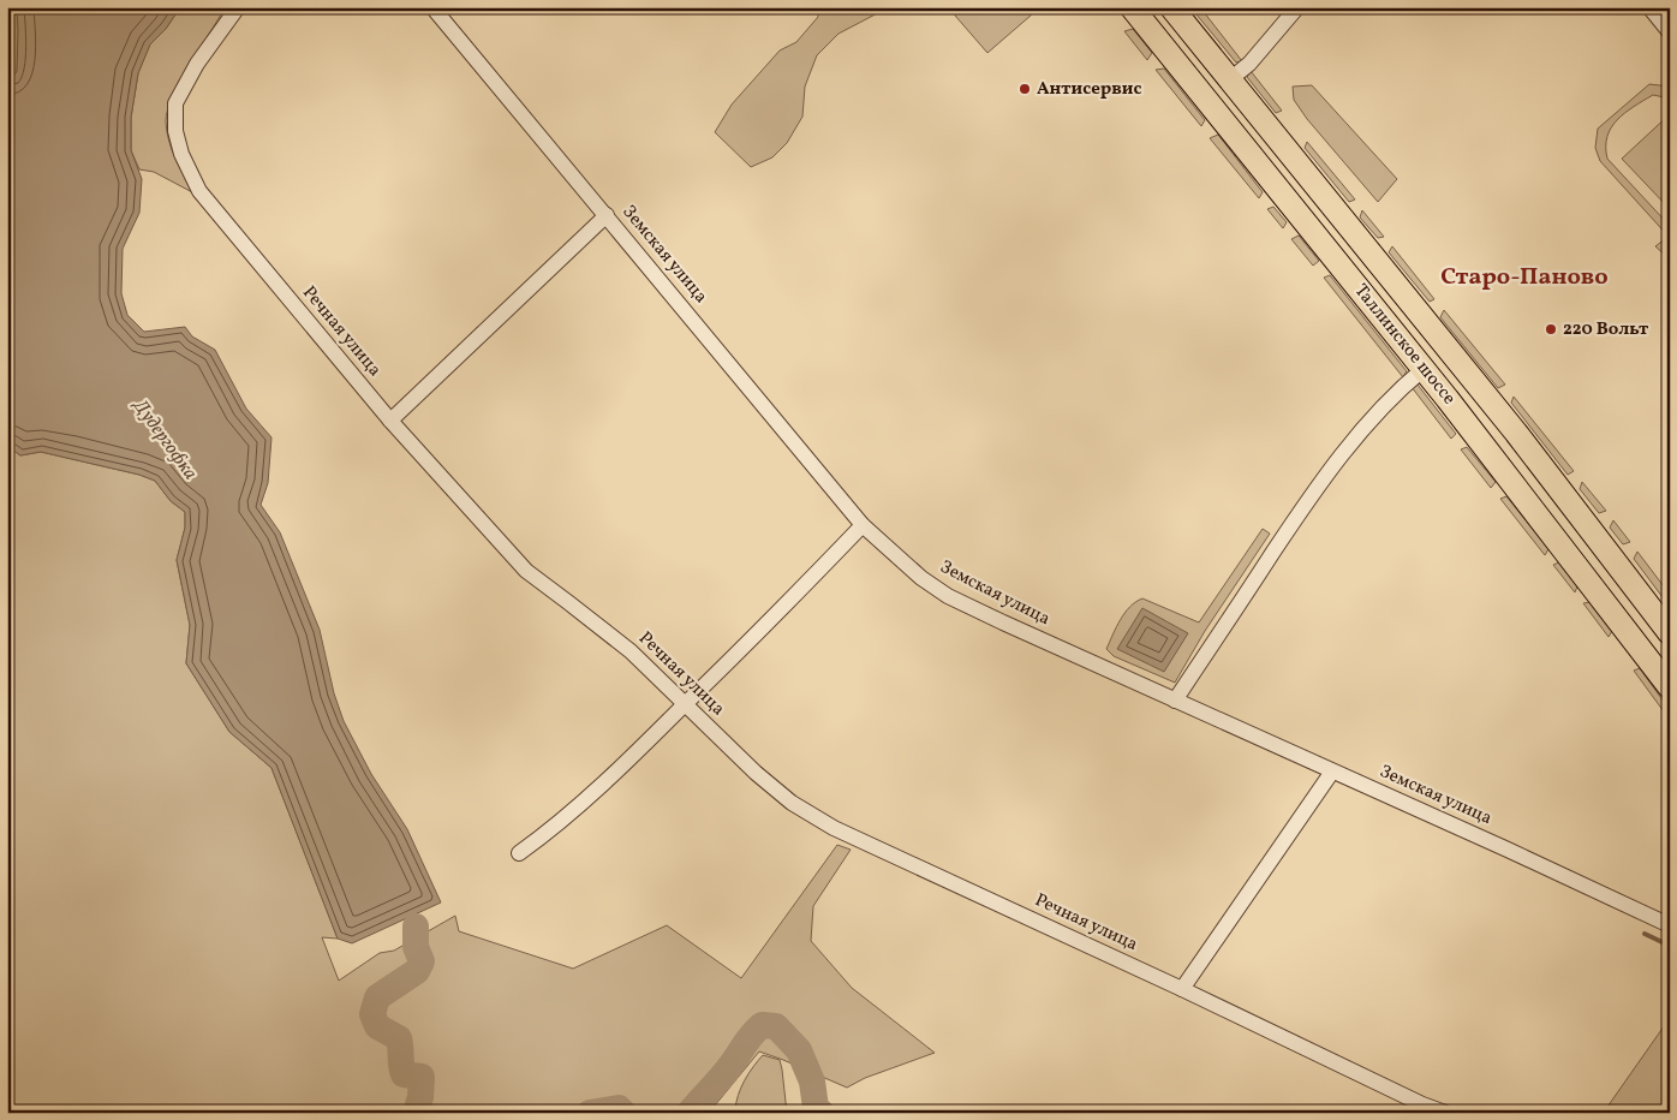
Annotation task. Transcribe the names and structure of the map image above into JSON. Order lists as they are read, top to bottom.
{
  "streets": {
    "main road": ["Таллинское шоссе"],
    "street": ["Земская улица", "Речная улица"]
  },
  "districts": ["Старо-Паново"],
  "water": ["Дудергофка"],
  "places": ["Антисервис", "220 Вольт"]
}
